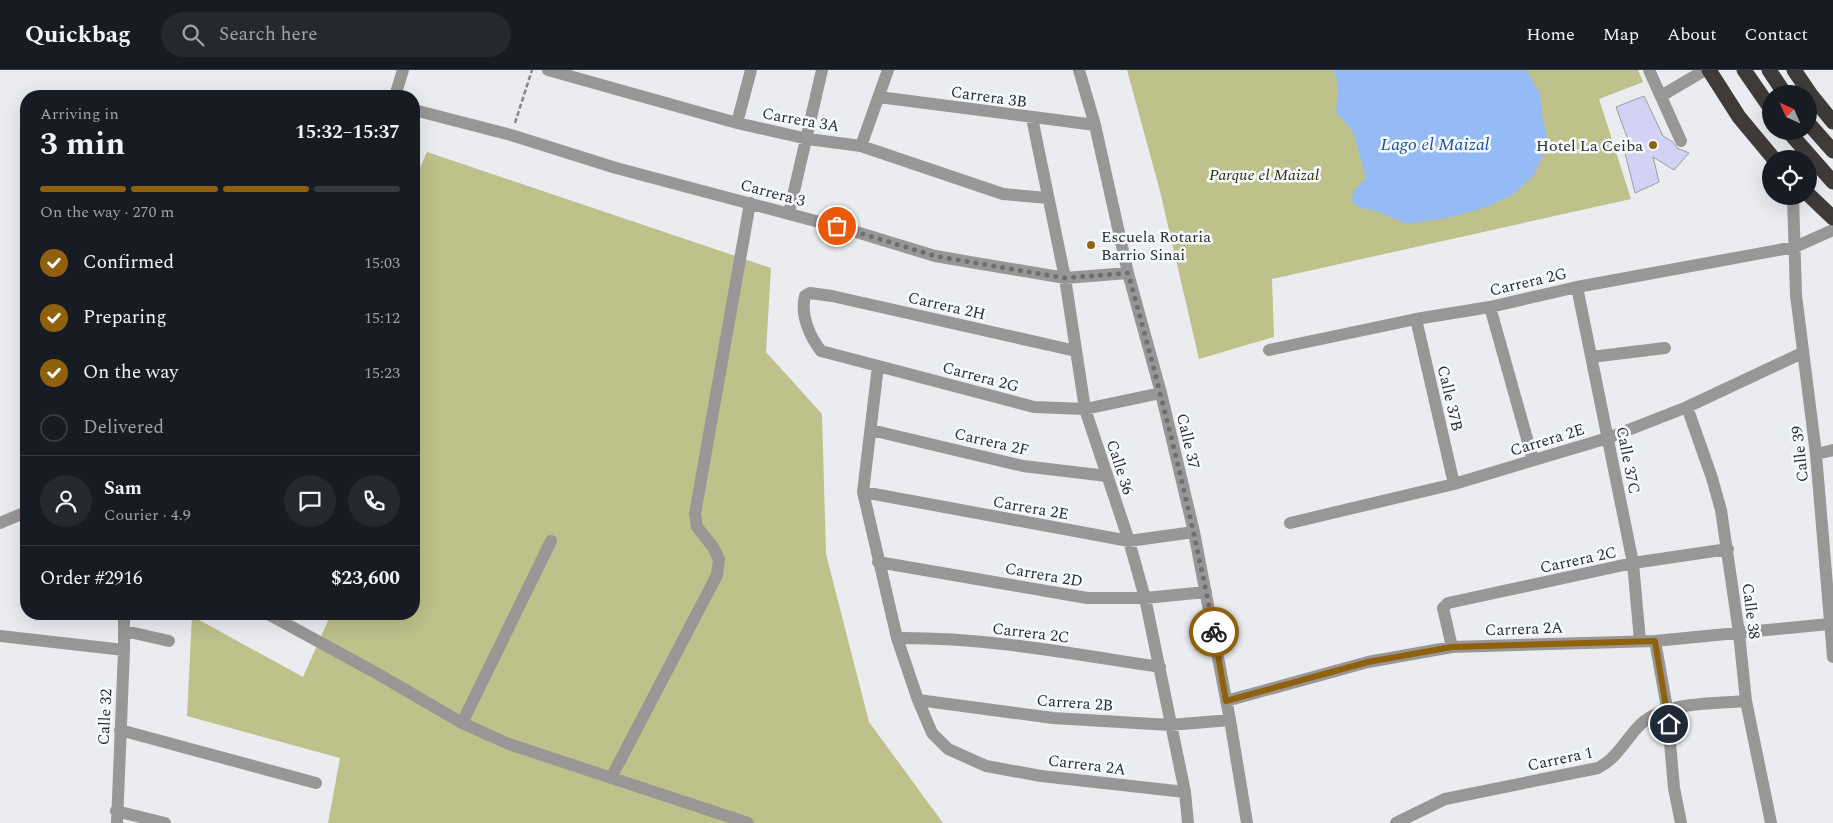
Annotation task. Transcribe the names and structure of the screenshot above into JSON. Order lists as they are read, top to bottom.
{
  "streets": {
    "street": [
      "Carrera 3B",
      "Carrera 3A",
      "Carrera 3",
      "Carrera 2G",
      "Carrera 2H",
      "Calle 37B",
      "Carrera 2E",
      "Carrera 2F",
      "Calle 37",
      "Calle 39",
      "Calle 37C",
      "Calle 36",
      "Carrera 2C",
      "Carrera 2D",
      "Calle 38",
      "Carrera 2A",
      "Carrera 2B",
      "Calle 32",
      "Carrera 1"
    ]
  },
  "crossings": [
    ["Carrera 3B", "Calle 37"],
    ["Carrera 3B", "Calle 36"],
    ["Carrera 3A", "Calle 36"],
    ["Carrera 3", "Calle 37"],
    ["Carrera 3", "Calle 36"],
    ["Carrera 2G", "Carrera 2H"],
    ["Carrera 2G", "Calle 37B"],
    ["Carrera 2G", "Calle 37"],
    ["Carrera 2G", "Calle 39"],
    ["Carrera 2G", "Calle 37C"],
    ["Carrera 2G", "Calle 36"],
    ["Carrera 2G", "Carrera 2A"],
    ["Carrera 2H", "Calle 36"],
    ["Calle 37B", "Carrera 2E"],
    ["Carrera 2E", "Calle 37"],
    ["Carrera 2E", "Calle 39"],
    ["Carrera 2E", "Calle 37C"],
    ["Carrera 2E", "Calle 36"],
    ["Carrera 2E", "Calle 38"],
    ["Carrera 2E", "Carrera 2A"],
    ["Carrera 2F", "Calle 36"],
    ["Carrera 2F", "Carrera 2A"],
    ["Calle 37", "Carrera 2D"],
    ["Calle 37", "Carrera 2A"],
    ["Calle 37", "Carrera 2B"],
    ["Calle 39", "Carrera 2A"],
    ["Calle 37C", "Carrera 2C"],
    ["Calle 37C", "Carrera 2A"],
    ["Calle 36", "Carrera 2C"],
    ["Calle 36", "Carrera 2D"],
    ["Calle 36", "Carrera 2A"],
    ["Calle 36", "Carrera 2B"],
    ["Carrera 2C", "Calle 38"],
    ["Carrera 2C", "Carrera 2A"],
    ["Carrera 2D", "Carrera 2A"],
    ["Calle 38", "Carrera 2A"],
    ["Calle 38", "Carrera 1"],
    ["Carrera 2A", "Carrera 2B"]
  ],
  "water": ["Lago el Maizal"],
  "parks": ["Parque el Maizal"],
  "places": ["Hotel La Ceiba", "Escuela Rotaria Barrio Sinai"],
  "north": "top left",
  "page": {
    "header": "Quickbag",
    "search": "Search here",
    "nav": [
      "Home",
      "Map",
      "About",
      "Contact"
    ],
    "heading": ["3 min", "Arriving in", "15:32–15:37"],
    "panel": [
      "Sam",
      "Courier · 4.9",
      "Order #2916",
      "$23,600"
    ],
    "bar": "On the way · 270 m",
    "list": [
      ["Confirmed", "15:03"],
      ["Preparing", "15:12"],
      ["On the way", "15:23"],
      "Delivered"
    ]
  }
}
